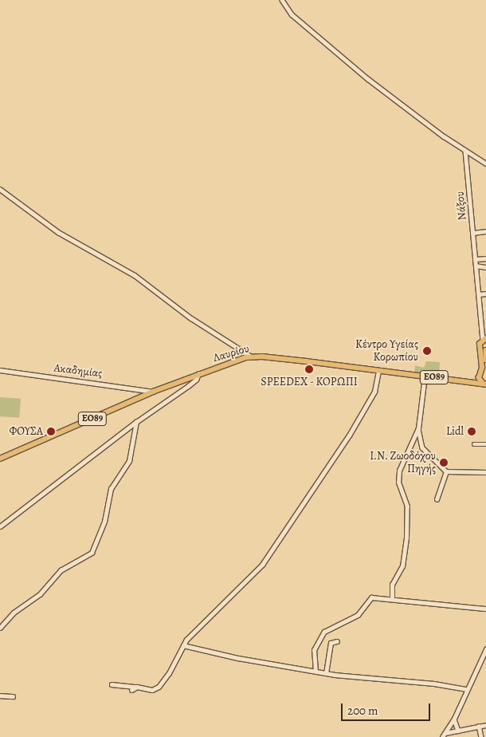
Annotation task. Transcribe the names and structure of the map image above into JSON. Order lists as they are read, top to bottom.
{
  "streets": {
    "main road": ["Λαυρίου", "ΕΟ89"],
    "street": ["Νάξου", "Ακαδημίας"]
  },
  "crossings": [
    ["Λαυρίου", "Ακαδημίας"]
  ],
  "places": [
    "Κέντρο Υγείας Κορωπίου",
    "SPEEDEX - ΚΟΡΩΠΙ",
    "ΦΟΥΣΑ",
    "Lidl",
    "Ι.Ν. Ζωοδόχου Πηγής"
  ],
  "scale_bar": "200 m"
}
